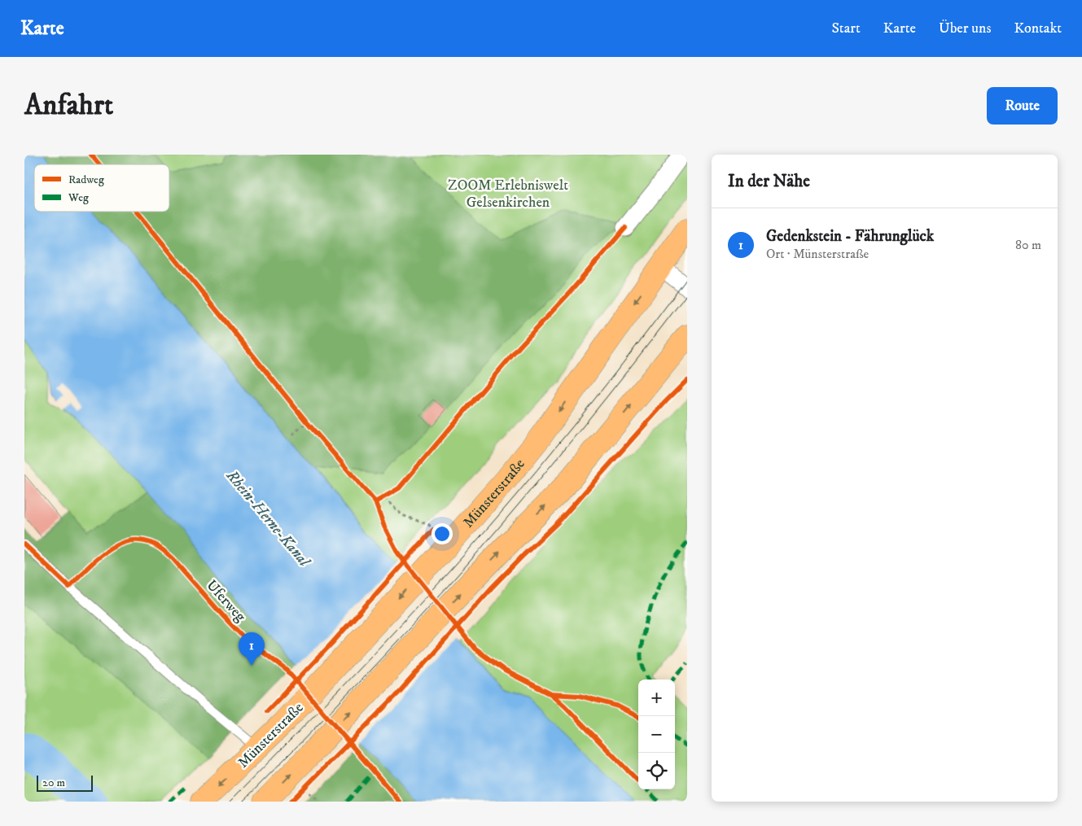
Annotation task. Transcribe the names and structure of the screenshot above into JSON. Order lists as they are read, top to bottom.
{
  "streets": {
    "main road": ["Münsterstraße"],
    "cycle path": ["Uferweg"]
  },
  "water": ["Rhein-Herne-Kanal"],
  "parks": ["ZOOM Erlebniswelt Gelsenkirchen"],
  "legend": ["Radweg", "Weg"],
  "scale_bar": "20 m",
  "page": {
    "header": "Karte",
    "nav": [
      "Start",
      "Karte",
      "Über uns",
      "Kontakt"
    ],
    "buttons": "Route",
    "title": "Anfahrt",
    "heading": "In der Nähe",
    "list": [
      {
        "mark": "1",
        "name": "Gedenkstein - Fährunglück",
        "note": "Ort · Münsterstraße",
        "value": "80 m"
      }
    ],
    "pins": "1",
    "map_buttons": ["+", "−"],
    "scale": "20 m"
  }
}
